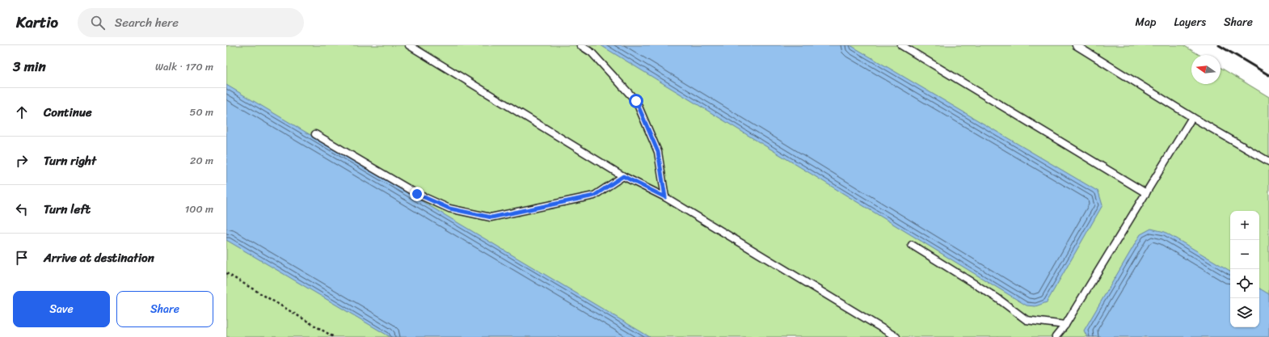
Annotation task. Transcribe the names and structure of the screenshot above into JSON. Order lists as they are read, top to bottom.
{
  "north": "left",
  "page": {
    "header": "Kartio",
    "search": "Search here",
    "nav": ["Map", "Layers", "Share"],
    "heading": ["3 min", "Walk · 170 m"],
    "list": [
      ["Continue", "50 m"],
      ["Turn right", "20 m"],
      ["Turn left", "100 m"],
      "Arrive at destination"
    ],
    "map_buttons": ["+", "−"],
    "buttons": ["Save", "Share"]
  }
}
